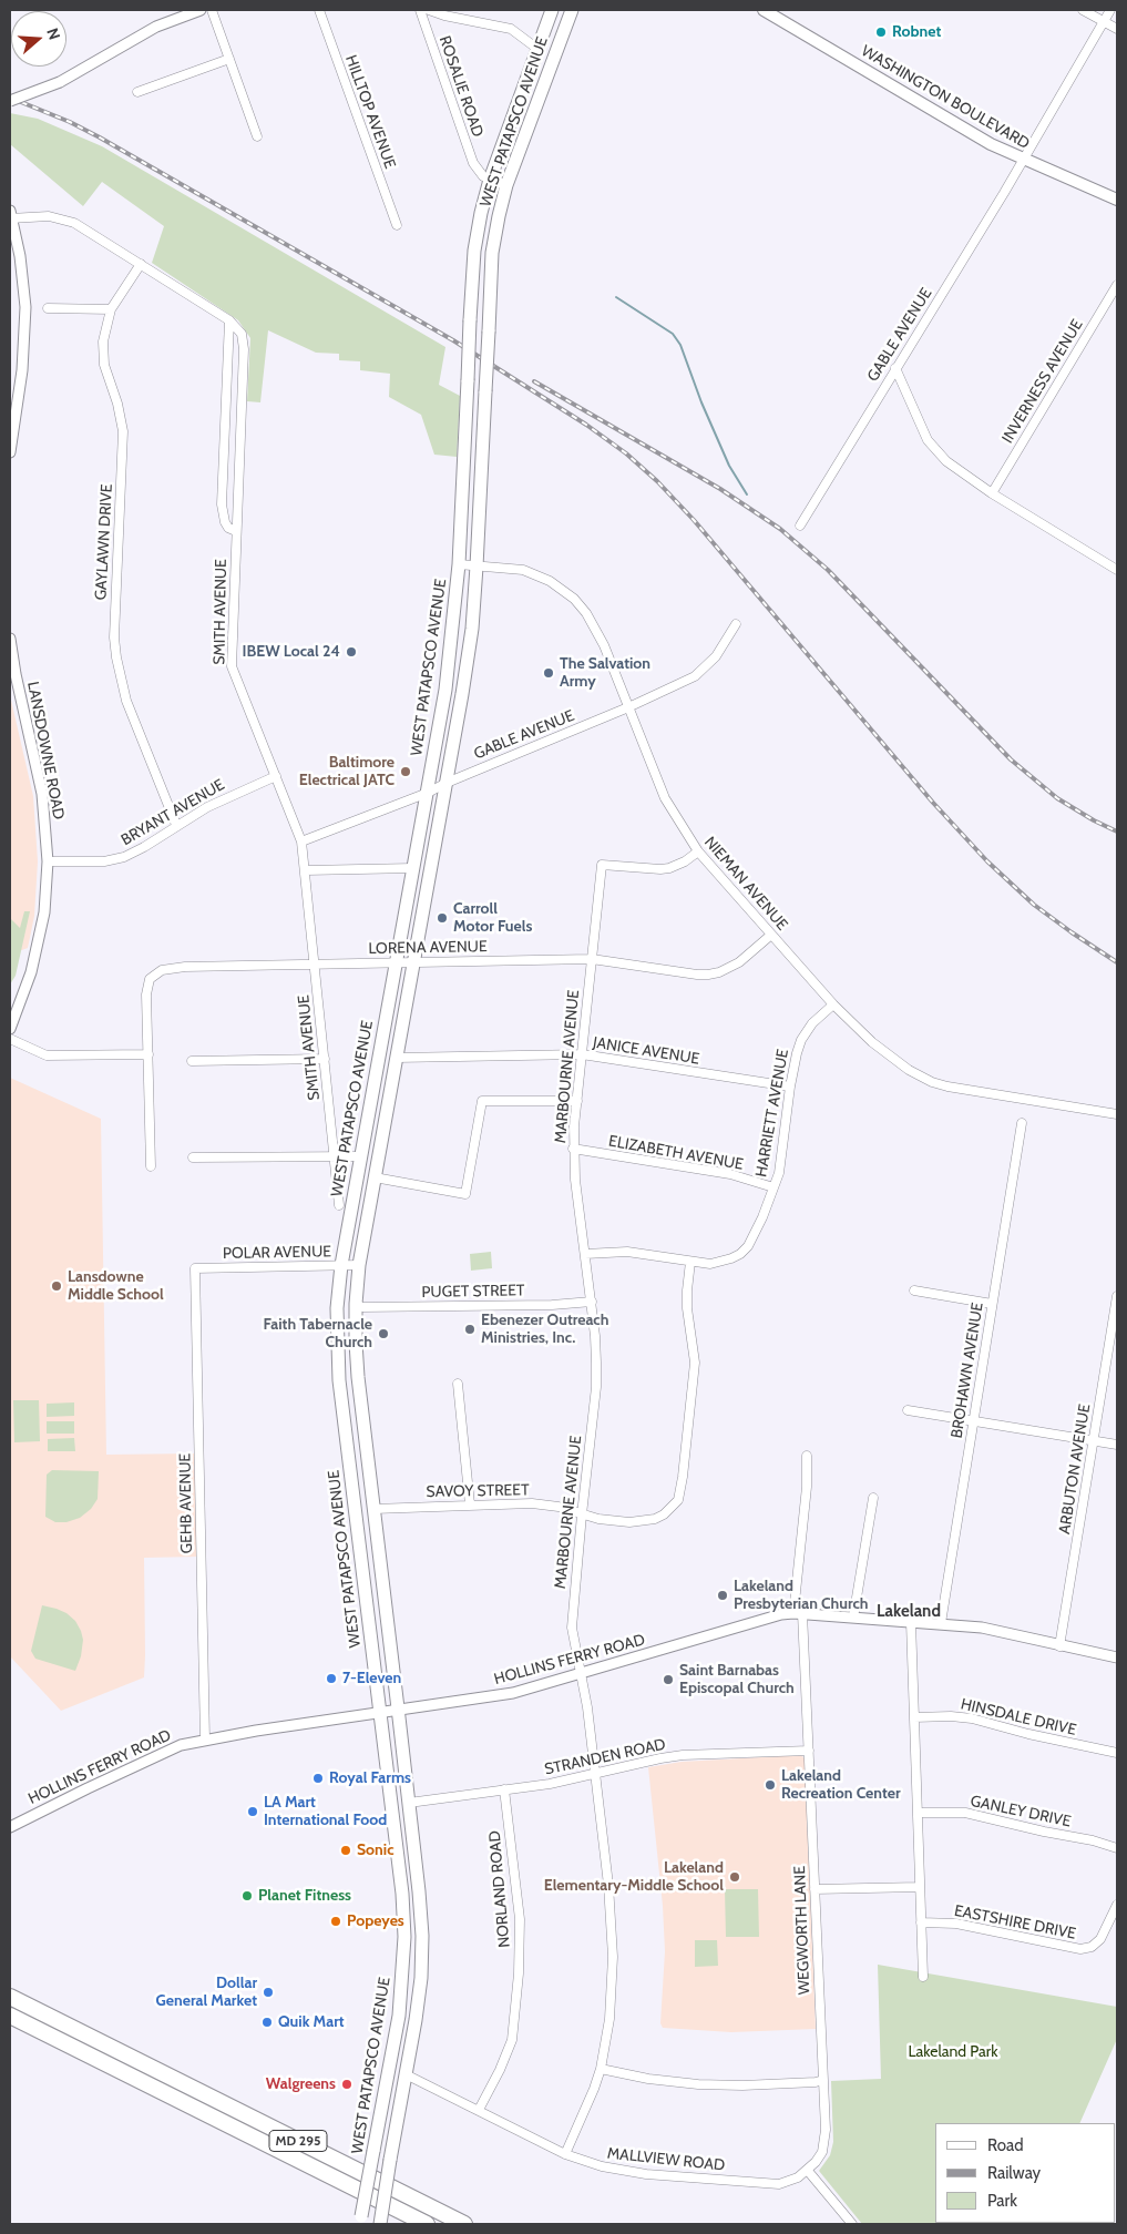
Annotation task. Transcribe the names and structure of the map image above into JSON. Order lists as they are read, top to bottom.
{
  "streets": {
    "highway": ["MD 295"],
    "main road": ["WASHINGTON BOULEVARD", "WEST PATAPSCO AVENUE"],
    "street": [
      "ROSALIE ROAD",
      "HILLTOP AVENUE",
      "GABLE AVENUE",
      "INVERNESS AVENUE",
      "GAYLAWN DRIVE",
      "SMITH AVENUE",
      "LANSDOWNE ROAD",
      "BRYANT AVENUE",
      "NIEMAN AVENUE",
      "LORENA AVENUE",
      "JANICE AVENUE",
      "MARBOURNE AVENUE",
      "HARRIETT AVENUE",
      "ELIZABETH AVENUE",
      "POLAR AVENUE",
      "PUGET STREET",
      "BROHAWN AVENUE",
      "ARBUTON AVENUE",
      "SAVOY STREET",
      "GEHB AVENUE",
      "HOLLINS FERRY ROAD",
      "HINSDALE DRIVE",
      "STRANDEN ROAD",
      "GANLEY DRIVE",
      "NORLAND ROAD",
      "EASTSHIRE DRIVE",
      "WEGWORTH LANE",
      "MALLVIEW ROAD"
    ]
  },
  "crossings": [
    ["ROSALIE ROAD", "WEST PATAPSCO AVENUE"],
    ["WASHINGTON BOULEVARD", "GABLE AVENUE"],
    ["WEST PATAPSCO AVENUE", "GABLE AVENUE"],
    ["WEST PATAPSCO AVENUE", "NIEMAN AVENUE"],
    ["WEST PATAPSCO AVENUE", "LORENA AVENUE"],
    ["WEST PATAPSCO AVENUE", "JANICE AVENUE"],
    ["WEST PATAPSCO AVENUE", "POLAR AVENUE"],
    ["WEST PATAPSCO AVENUE", "PUGET STREET"],
    ["WEST PATAPSCO AVENUE", "SAVOY STREET"],
    ["WEST PATAPSCO AVENUE", "HOLLINS FERRY ROAD"],
    ["WEST PATAPSCO AVENUE", "STRANDEN ROAD"],
    ["WEST PATAPSCO AVENUE", "MALLVIEW ROAD"],
    ["GABLE AVENUE", "SMITH AVENUE"],
    ["GABLE AVENUE", "NIEMAN AVENUE"],
    ["GAYLAWN DRIVE", "SMITH AVENUE"],
    ["GAYLAWN DRIVE", "BRYANT AVENUE"],
    ["SMITH AVENUE", "BRYANT AVENUE"],
    ["SMITH AVENUE", "LORENA AVENUE"],
    ["LANSDOWNE ROAD", "BRYANT AVENUE"],
    ["NIEMAN AVENUE", "LORENA AVENUE"],
    ["NIEMAN AVENUE", "MARBOURNE AVENUE"],
    ["NIEMAN AVENUE", "HARRIETT AVENUE"],
    ["LORENA AVENUE", "MARBOURNE AVENUE"],
    ["JANICE AVENUE", "MARBOURNE AVENUE"],
    ["JANICE AVENUE", "HARRIETT AVENUE"],
    ["MARBOURNE AVENUE", "ELIZABETH AVENUE"],
    ["MARBOURNE AVENUE", "PUGET STREET"],
    ["MARBOURNE AVENUE", "SAVOY STREET"],
    ["MARBOURNE AVENUE", "HOLLINS FERRY ROAD"],
    ["MARBOURNE AVENUE", "STRANDEN ROAD"],
    ["MARBOURNE AVENUE", "MALLVIEW ROAD"],
    ["HARRIETT AVENUE", "ELIZABETH AVENUE"],
    ["HARRIETT AVENUE", "SAVOY STREET"],
    ["POLAR AVENUE", "GEHB AVENUE"],
    ["BROHAWN AVENUE", "HOLLINS FERRY ROAD"],
    ["ARBUTON AVENUE", "HOLLINS FERRY ROAD"],
    ["GEHB AVENUE", "HOLLINS FERRY ROAD"],
    ["HOLLINS FERRY ROAD", "WEGWORTH LANE"],
    ["STRANDEN ROAD", "NORLAND ROAD"],
    ["STRANDEN ROAD", "WEGWORTH LANE"],
    ["NORLAND ROAD", "MALLVIEW ROAD"],
    ["WEGWORTH LANE", "MALLVIEW ROAD"]
  ],
  "districts": ["Lakeland"],
  "parks": ["Lakeland Park"],
  "places": [
    "Robnet",
    "IBEW Local 24",
    "The Salvation Army",
    "Baltimore Electrical JATC",
    "Carroll Motor Fuels",
    "Lansdowne Middle School",
    "Ebenezer Outreach Ministries, Inc.",
    "Faith Tabernacle Church",
    "Lakeland Presbyterian Church",
    "7-Eleven",
    "Saint Barnabas Episcopal Church",
    "Royal Farms",
    "Lakeland Recreation Center",
    "LA Mart International Food",
    "Sonic",
    "Lakeland Elementary-Middle School",
    "Planet Fitness",
    "Popeyes",
    "Dollar General Market",
    "Quik Mart",
    "Walgreens"
  ],
  "legend": ["Road", "Railway", "Park"],
  "north": "right"
}
